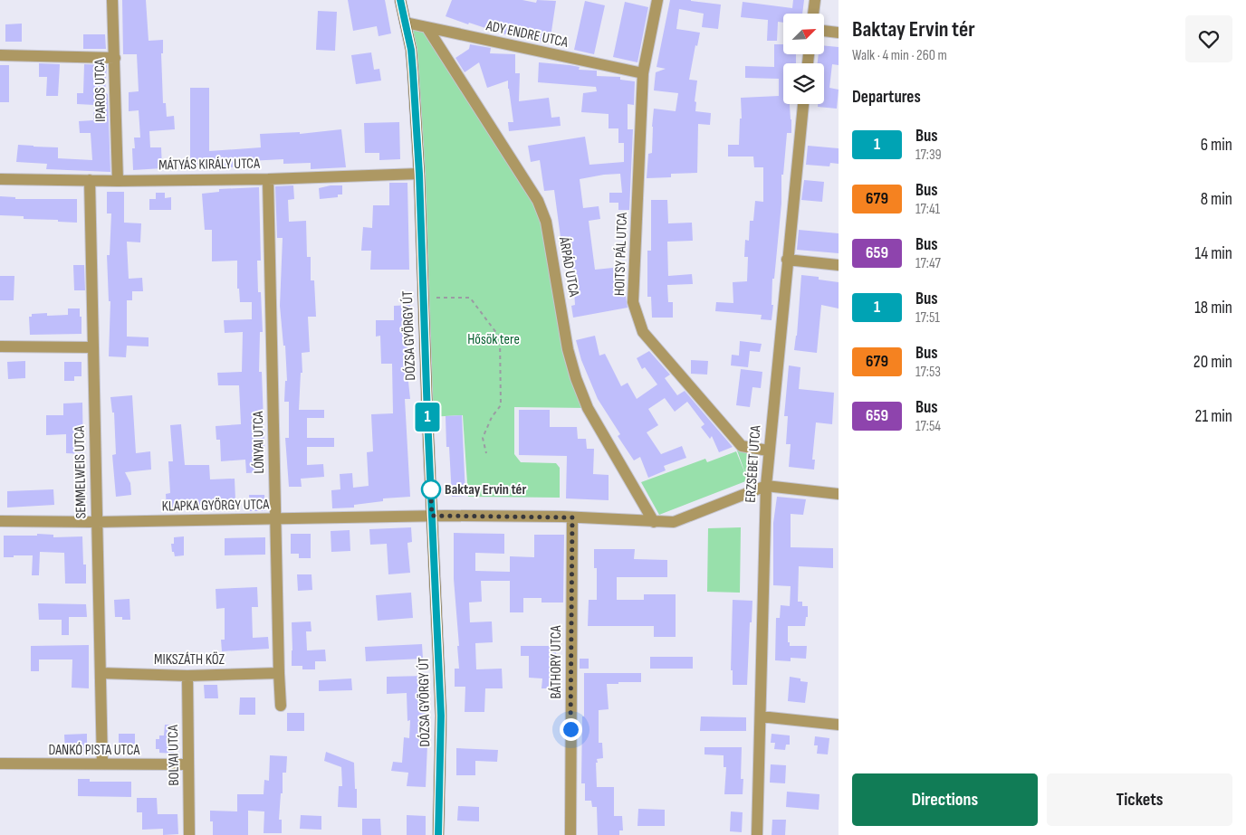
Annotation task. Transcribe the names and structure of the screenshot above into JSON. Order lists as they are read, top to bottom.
{
  "streets": {
    "main road": ["DÓZSA GYÖRGY ÚT"],
    "street": [
      "ADY ENDRE UTCA",
      "IPAROS UTCA",
      "MÁTYÁS KIRÁLY UTCA",
      "HOITSY PÁL UTCA",
      "ÁRPÁD UTCA",
      "LÓNYAI UTCA",
      "ERZSÉBET UTCA",
      "SEMMELWEIS UTCA",
      "KLAPKA GYÖRGY UTCA",
      "MIKSZÁTH KÖZ",
      "BÁTHORY UTCA",
      "DANKÓ PISTA UTCA",
      "BOLYAI UTCA"
    ]
  },
  "crossings": [
    ["ADY ENDRE UTCA", "HOITSY PÁL UTCA"],
    ["ADY ENDRE UTCA", "ÁRPÁD UTCA"],
    ["ADY ENDRE UTCA", "DÓZSA GYÖRGY ÚT"],
    ["IPAROS UTCA", "MÁTYÁS KIRÁLY UTCA"],
    ["MÁTYÁS KIRÁLY UTCA", "DÓZSA GYÖRGY ÚT"],
    ["MÁTYÁS KIRÁLY UTCA", "LÓNYAI UTCA"],
    ["MÁTYÁS KIRÁLY UTCA", "SEMMELWEIS UTCA"],
    ["HOITSY PÁL UTCA", "ERZSÉBET UTCA"],
    ["DÓZSA GYÖRGY ÚT", "KLAPKA GYÖRGY UTCA"],
    ["LÓNYAI UTCA", "KLAPKA GYÖRGY UTCA"],
    ["LÓNYAI UTCA", "MIKSZÁTH KÖZ"],
    ["SEMMELWEIS UTCA", "KLAPKA GYÖRGY UTCA"],
    ["SEMMELWEIS UTCA", "MIKSZÁTH KÖZ"],
    ["SEMMELWEIS UTCA", "DANKÓ PISTA UTCA"],
    ["MIKSZÁTH KÖZ", "BOLYAI UTCA"],
    ["DANKÓ PISTA UTCA", "BOLYAI UTCA"]
  ],
  "parks": ["Hősök tere"],
  "places": ["Baktay Ervin tér"],
  "lines": ["bus line 1"],
  "north": "top right",
  "page": {
    "on_map": "1",
    "heading": [
      ["Baktay Ervin tér", "Walk · 4 min · 260 m"],
      "Departures"
    ],
    "list": [
      {
        "mark": "1",
        "name": "Bus",
        "note": "17:39",
        "value": "6 min"
      },
      {
        "mark": "679",
        "name": "Bus",
        "note": "17:41",
        "value": "8 min"
      },
      {
        "mark": "659",
        "name": "Bus",
        "note": "17:47",
        "value": "14 min"
      },
      {
        "mark": "1",
        "name": "Bus",
        "note": "17:51",
        "value": "18 min"
      },
      {
        "mark": "679",
        "name": "Bus",
        "note": "17:53",
        "value": "20 min"
      },
      {
        "mark": "659",
        "name": "Bus",
        "note": "17:54",
        "value": "21 min"
      }
    ],
    "buttons": ["Directions", "Tickets"]
  }
}
